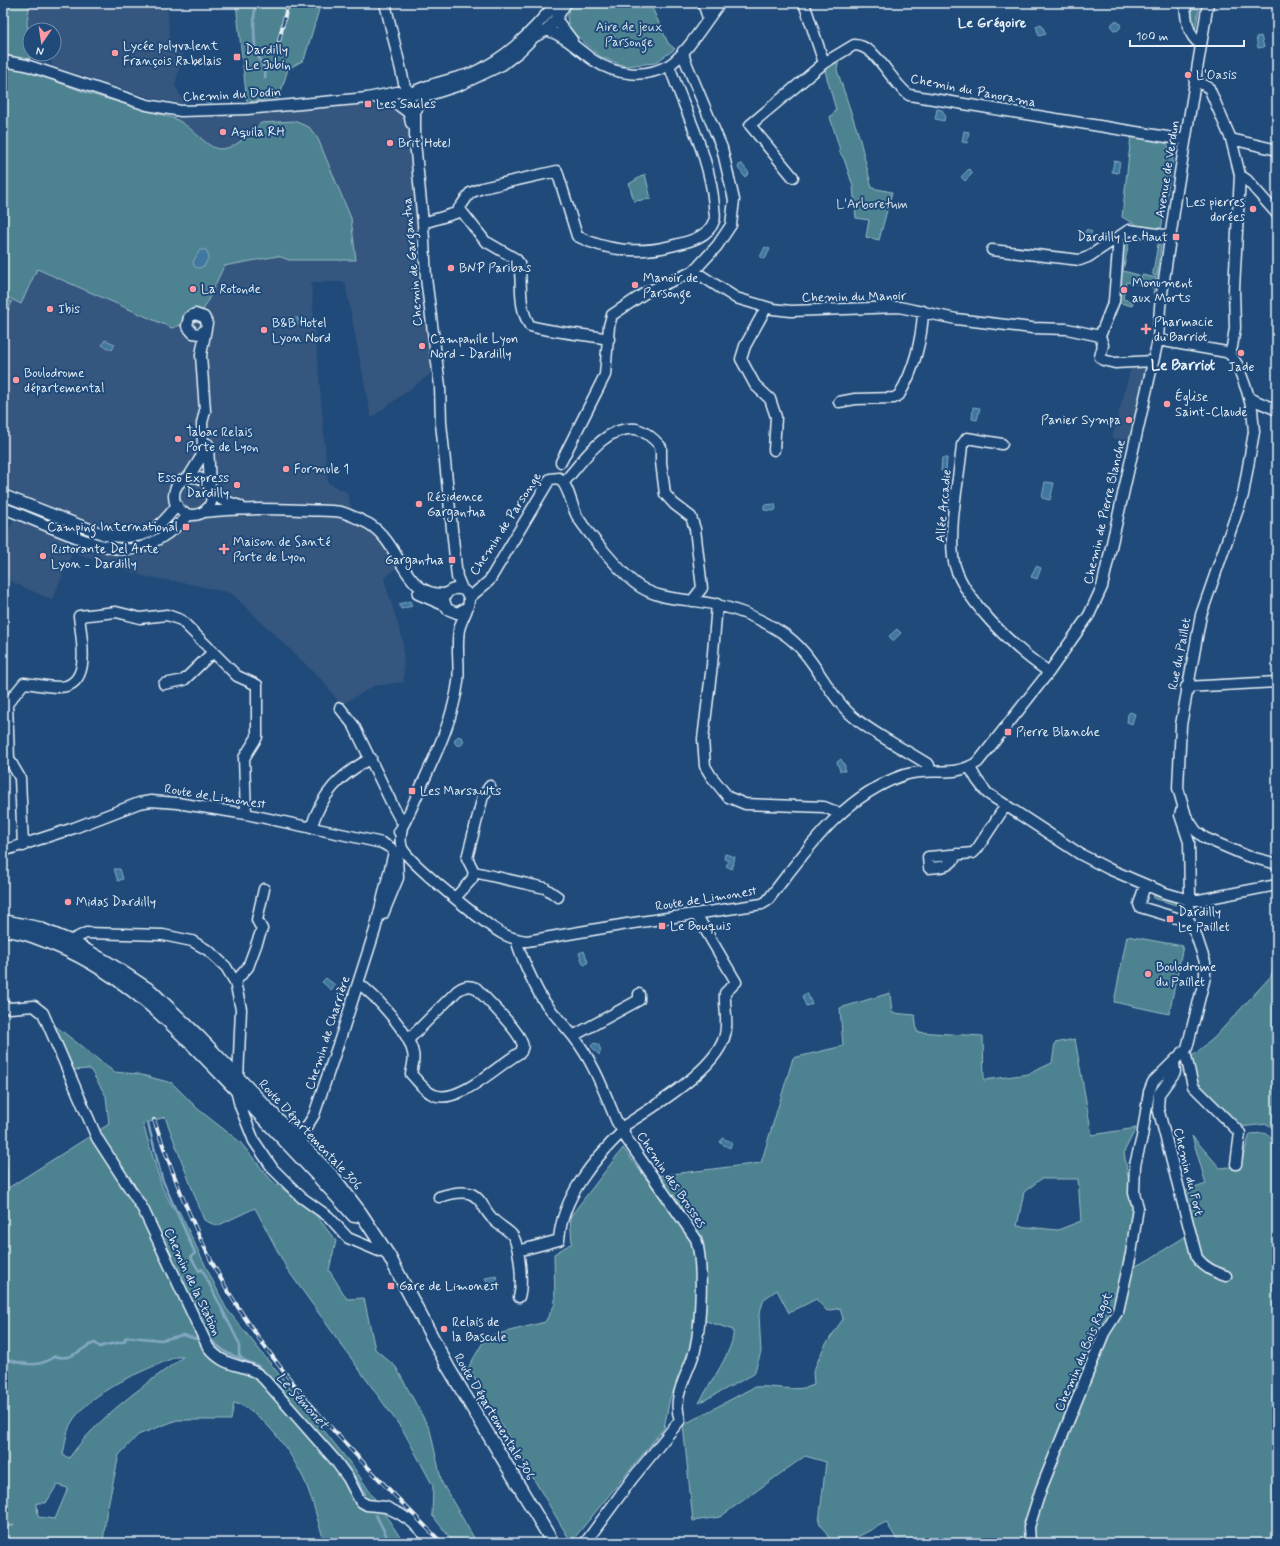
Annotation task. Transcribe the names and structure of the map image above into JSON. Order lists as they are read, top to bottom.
{
  "streets": {
    "main road": ["Route Départementale 306"],
    "street": [
      "Chemin du Panorama",
      "Chemin du Dodin",
      "Avenue de Verdun",
      "Chemin de Gargantua",
      "Chemin du Manoir",
      "Allée Arcadie",
      "Chemin de Pierre Blanche",
      "Chemin de Parsonge",
      "Rue du Paillet",
      "Route de Limonest",
      "Chemin de Charrière",
      "Chemin du Fort",
      "Chemin des Brosses",
      "Chemin de la Station",
      "Chemin du Bois Ragot"
    ]
  },
  "crossings": [
    ["Chemin du Panorama", "Avenue de Verdun"],
    ["Avenue de Verdun", "Chemin de Pierre Blanche"],
    ["Chemin de Gargantua", "Chemin de Parsonge"],
    ["Chemin de Gargantua", "Chemin de Charrière"],
    ["Allée Arcadie", "Chemin de Pierre Blanche"],
    ["Chemin de Pierre Blanche", "Route de Limonest"],
    ["Chemin de Parsonge", "Chemin de Charrière"],
    ["Rue du Paillet", "Chemin du Bois Ragot"],
    ["Route de Limonest", "Chemin de Charrière"],
    ["Route de Limonest", "Chemin des Brosses"],
    ["Chemin de Charrière", "Route Départementale 306"],
    ["Chemin du Fort", "Chemin du Bois Ragot"]
  ],
  "districts": ["Le Grégoire", "Le Barriot"],
  "water": ["Le Sémonet"],
  "parks": ["Aire de jeux Parsonge", "L'Arboretum"],
  "places": {
    "other": [
      "Lycée polyvalent François Rabelais",
      "L'Oasis",
      "Aquila RH",
      "Brit Hotel",
      "Les pierres dorées",
      "BNP Paribas",
      "Manoir de Parsonge",
      "La Rotonde",
      "Monument aux Morts",
      "Ibis",
      "B&B Hotel Lyon Nord",
      "Campanile Lyon Nord - Dardilly",
      "Jade",
      "Boulodrome départemental",
      "Église Saint-Claude",
      "Panier Sympa",
      "Tabac Relais Porte de Lyon",
      "Formule 1",
      "Esso Express Dardilly",
      "Résidence Gargantua",
      "Ristorante Del Arte Lyon - Dardilly",
      "Midas Dardilly",
      "Boulodrome du Paillet",
      "Relais de la Bascule"
    ],
    "transit": [
      "Dardilly Le Jubin",
      "Les Saules",
      "Dardilly Le Haut",
      "Camping International",
      "Gargantua",
      "Pierre Blanche",
      "Les Marsaults",
      "Dardilly Le Paillet",
      "Le Bouquis",
      "Gare de Limonest"
    ],
    "health": ["Pharmacie du Barriot", "Maison de Santé Porte de Lyon"]
  },
  "scale_bar": "100 m",
  "north": "bottom"
}
